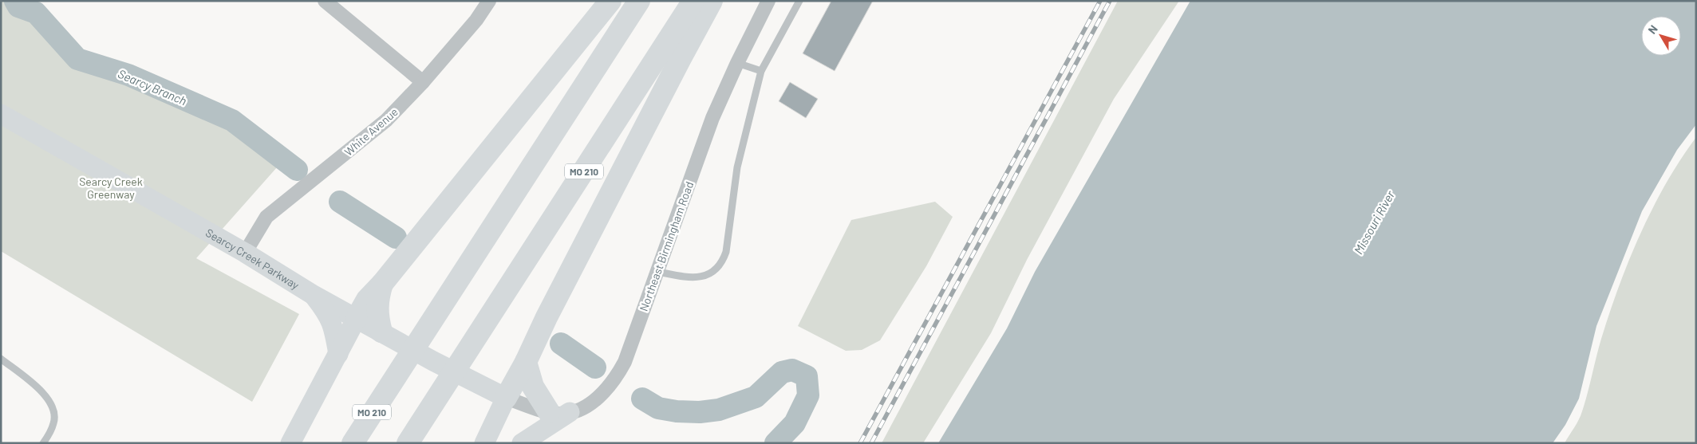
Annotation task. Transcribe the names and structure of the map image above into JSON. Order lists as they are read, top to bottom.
{
  "streets": {
    "highway": ["MO 210"],
    "street": ["White Avenue", "Northeast Birmingham Road", "Searcy Creek Parkway"]
  },
  "crossings": [
    ["White Avenue", "Searcy Creek Parkway"]
  ],
  "water": ["Searcy Branch", "Missouri River"],
  "parks": ["Searcy Creek Greenway"],
  "north": "top left"
}
